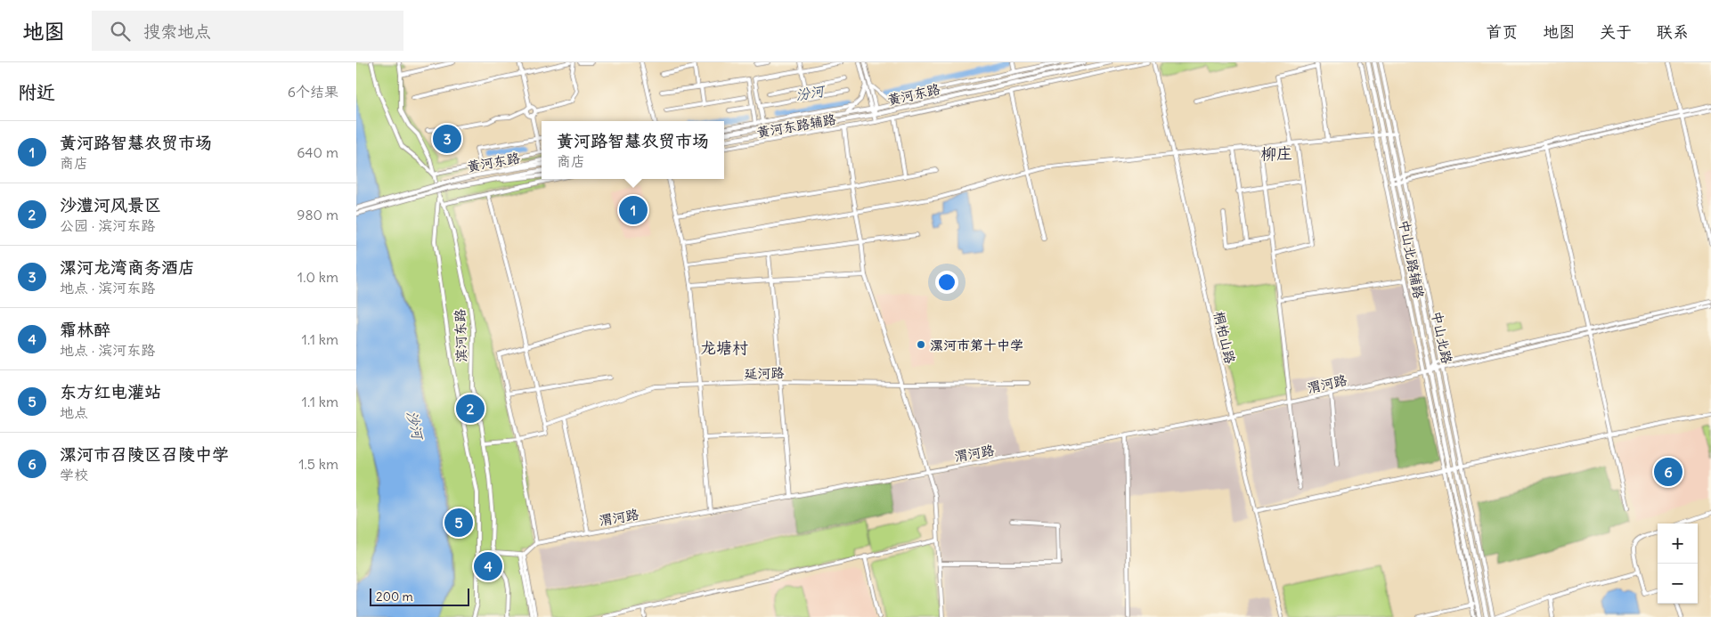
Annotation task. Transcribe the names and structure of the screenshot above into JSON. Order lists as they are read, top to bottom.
{
  "streets": {
    "main road": ["黄河东路", "中山北路"],
    "street": [
      "黄河东路辅路",
      "中山北路辅路",
      "滨河东路",
      "桐柏山路",
      "延河路",
      "渭河路"
    ]
  },
  "crossings": [
    ["中山北路辅路", "渭河路"],
    ["桐柏山路", "渭河路"],
    ["中山北路", "渭河路"]
  ],
  "districts": ["柳庄", "龙塘村"],
  "water": ["汾河", "沙河"],
  "places": ["漯河市第十中学"],
  "scale_bar": "200 m",
  "page": {
    "header": "地图",
    "search": "搜索地点",
    "nav": [
      "首页",
      "地图",
      "关于",
      "联系"
    ],
    "heading": ["附近", "6个结果"],
    "list": [
      {
        "mark": "1",
        "name": "黄河路智慧农贸市场",
        "note": "商店",
        "value": "640 m"
      },
      {
        "mark": "2",
        "name": "沙澧河风景区",
        "note": "公园 · 滨河东路",
        "value": "980 m"
      },
      {
        "mark": "3",
        "name": "漯河龙湾商务酒店",
        "note": "地点 · 滨河东路",
        "value": "1.0 km"
      },
      {
        "mark": "4",
        "name": "霜林醉",
        "note": "地点 · 滨河东路",
        "value": "1.1 km"
      },
      {
        "mark": "5",
        "name": "东方红电灌站",
        "note": "地点",
        "value": "1.1 km"
      },
      {
        "mark": "6",
        "name": "漯河市召陵区召陵中学",
        "note": "学校",
        "value": "1.5 km"
      }
    ],
    "popup": ["黄河路智慧农贸市场", "商店"],
    "pins": [
      "3",
      "1",
      "2",
      "6",
      "5",
      "4"
    ],
    "map_buttons": ["+", "−"],
    "scale": "200 m"
  }
}
